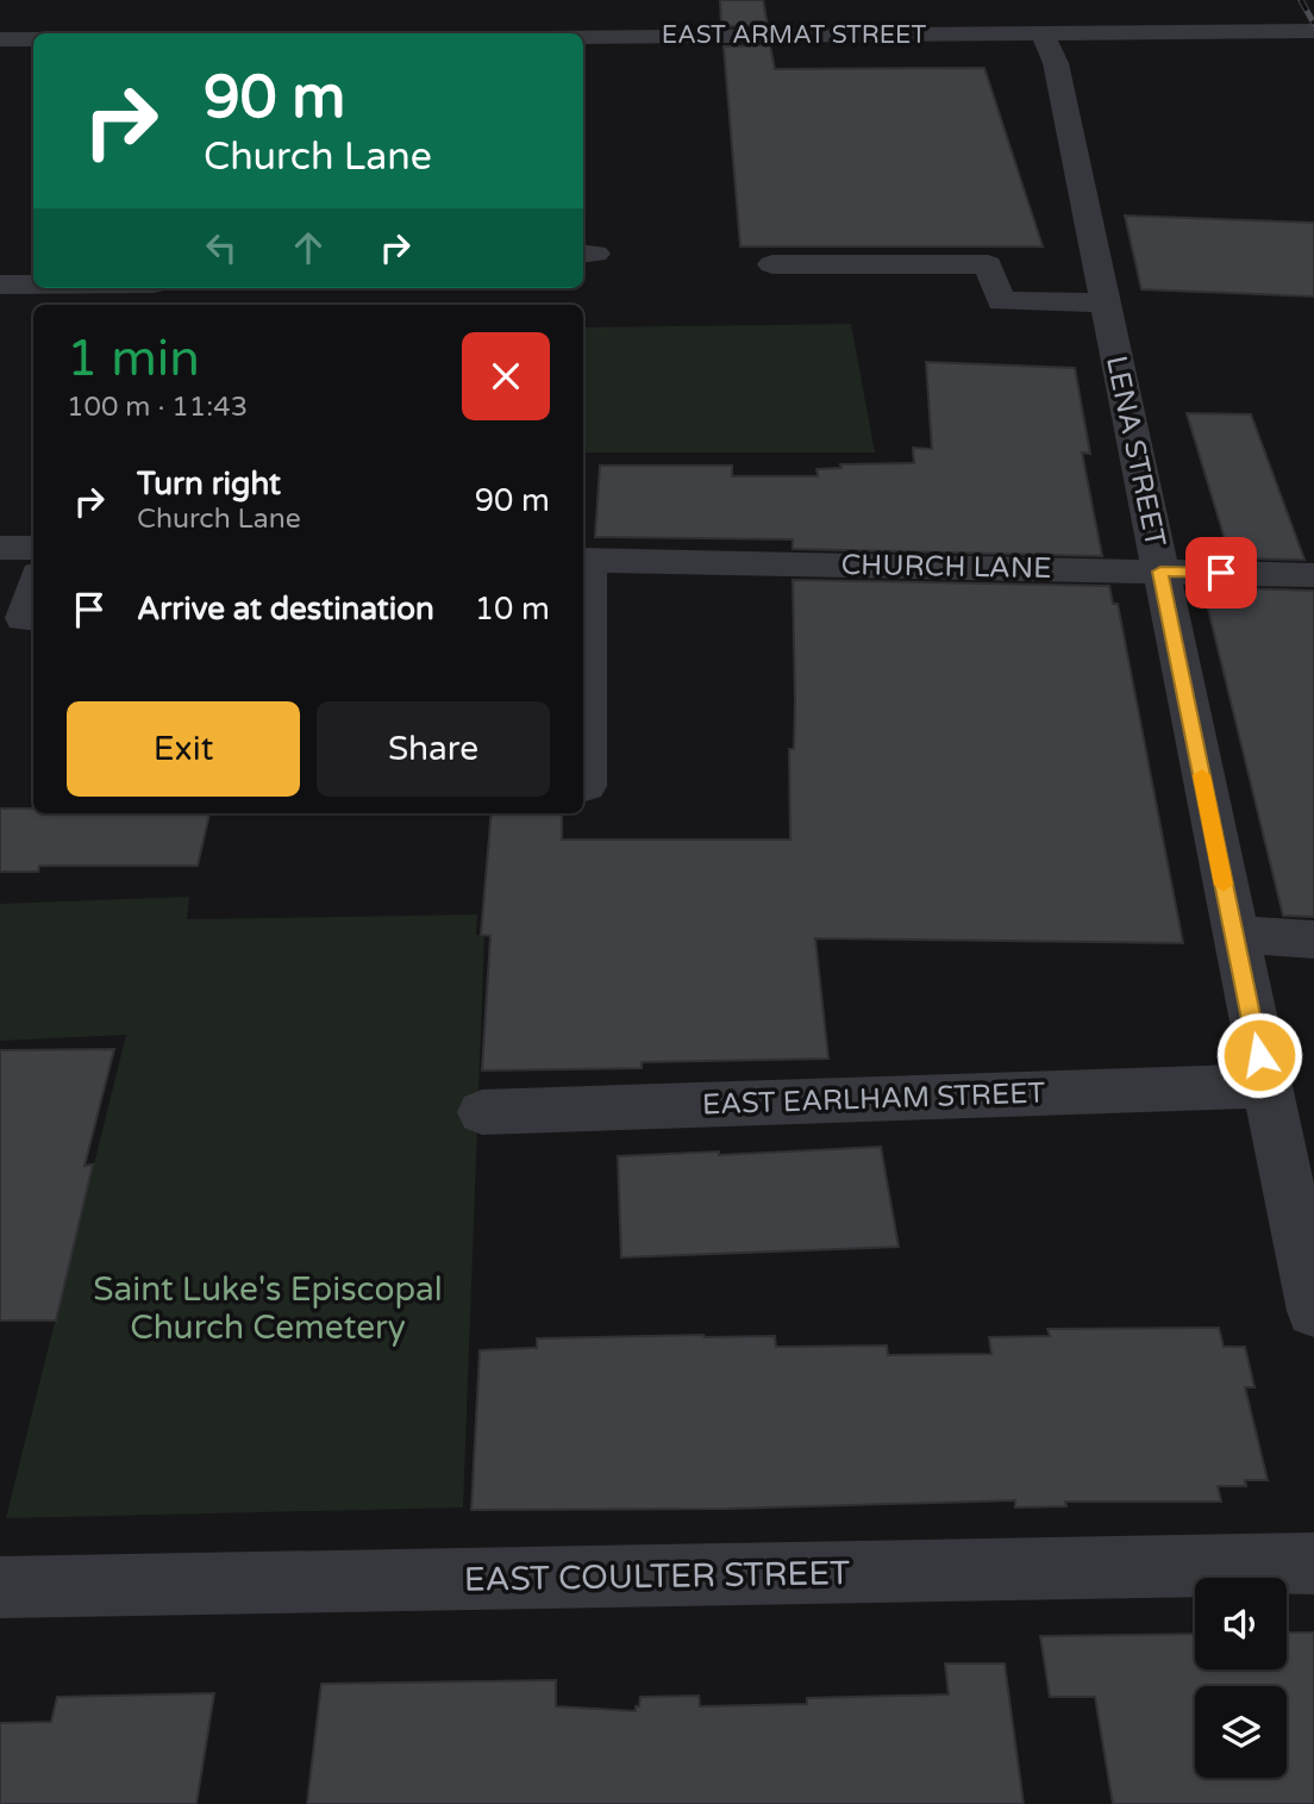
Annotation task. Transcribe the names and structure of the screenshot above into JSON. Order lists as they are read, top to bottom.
{
  "streets": {
    "street": [
      "EAST ARMAT STREET",
      "LENA STREET",
      "CHURCH LANE",
      "EAST EARLHAM STREET",
      "EAST COULTER STREET"
    ]
  },
  "crossings": [
    ["EAST ARMAT STREET", "LENA STREET"],
    ["LENA STREET", "CHURCH LANE"],
    ["LENA STREET", "EAST EARLHAM STREET"]
  ],
  "parks": ["Saint Luke's Episcopal Church Cemetery"],
  "page": {
    "turn": ["90 m", "Church Lane"],
    "heading": ["1 min", "100 m · 11:43"],
    "list": [
      {
        "name": "Turn right",
        "note": "Church Lane",
        "value": "90 m"
      },
      {
        "name": "Arrive at destination",
        "value": "10 m"
      }
    ],
    "buttons": ["Exit", "Share"]
  }
}
